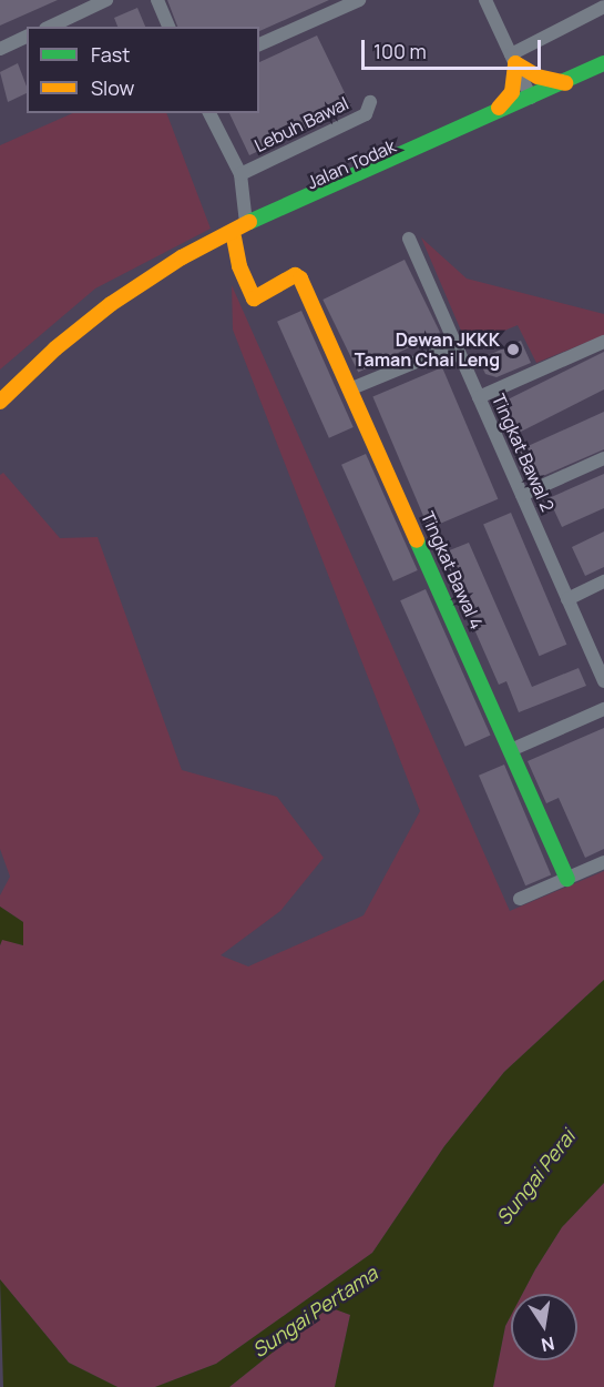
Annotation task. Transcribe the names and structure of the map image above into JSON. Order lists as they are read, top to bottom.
{
  "streets": {
    "main road": ["Jalan Todak", "Tingkat Bawal 4"],
    "street": ["Lebuh Bawal", "Tingkat Bawal 2"]
  },
  "crossings": [
    ["Jalan Todak", "Tingkat Bawal 4"]
  ],
  "water": ["Sungai Perai", "Sungai Pertama"],
  "places": ["Dewan JKKK Taman Chai Leng"],
  "legend": ["Fast", "Slow"],
  "scale_bar": "100 m",
  "north": "bottom"
}
